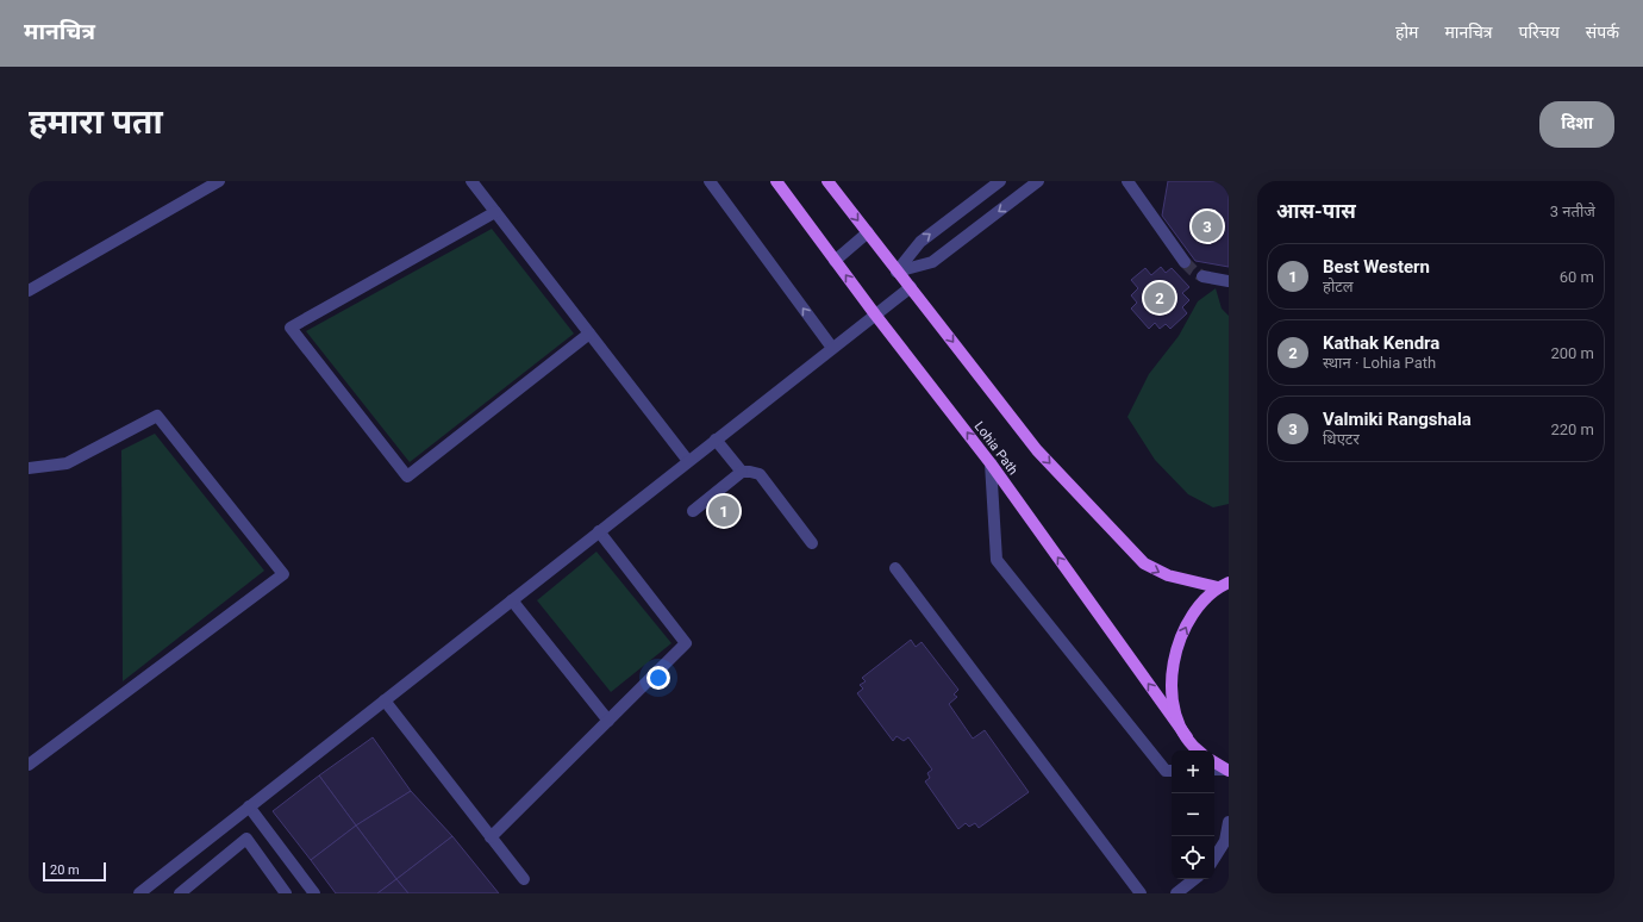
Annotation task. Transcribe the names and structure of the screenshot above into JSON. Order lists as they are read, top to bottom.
{
  "streets": {
    "main road": ["Lohia Path"]
  },
  "scale_bar": "20 m",
  "page": {
    "header": "मानचित्र",
    "nav": [
      "होम",
      "मानचित्र",
      "परिचय",
      "संपर्क"
    ],
    "buttons": "दिशा",
    "title": "हमारा पता",
    "heading": ["आस-पास", "3 नतीजे"],
    "pins": ["3", "2", "1"],
    "list": [
      {
        "mark": "1",
        "name": "Best Western",
        "note": "होटल",
        "value": "60 m"
      },
      {
        "mark": "2",
        "name": "Kathak Kendra",
        "note": "स्थान · Lohia Path",
        "value": "200 m"
      },
      {
        "mark": "3",
        "name": "Valmiki Rangshala",
        "note": "थिएटर",
        "value": "220 m"
      }
    ],
    "map_buttons": ["+", "−"],
    "scale": "20 m"
  }
}
